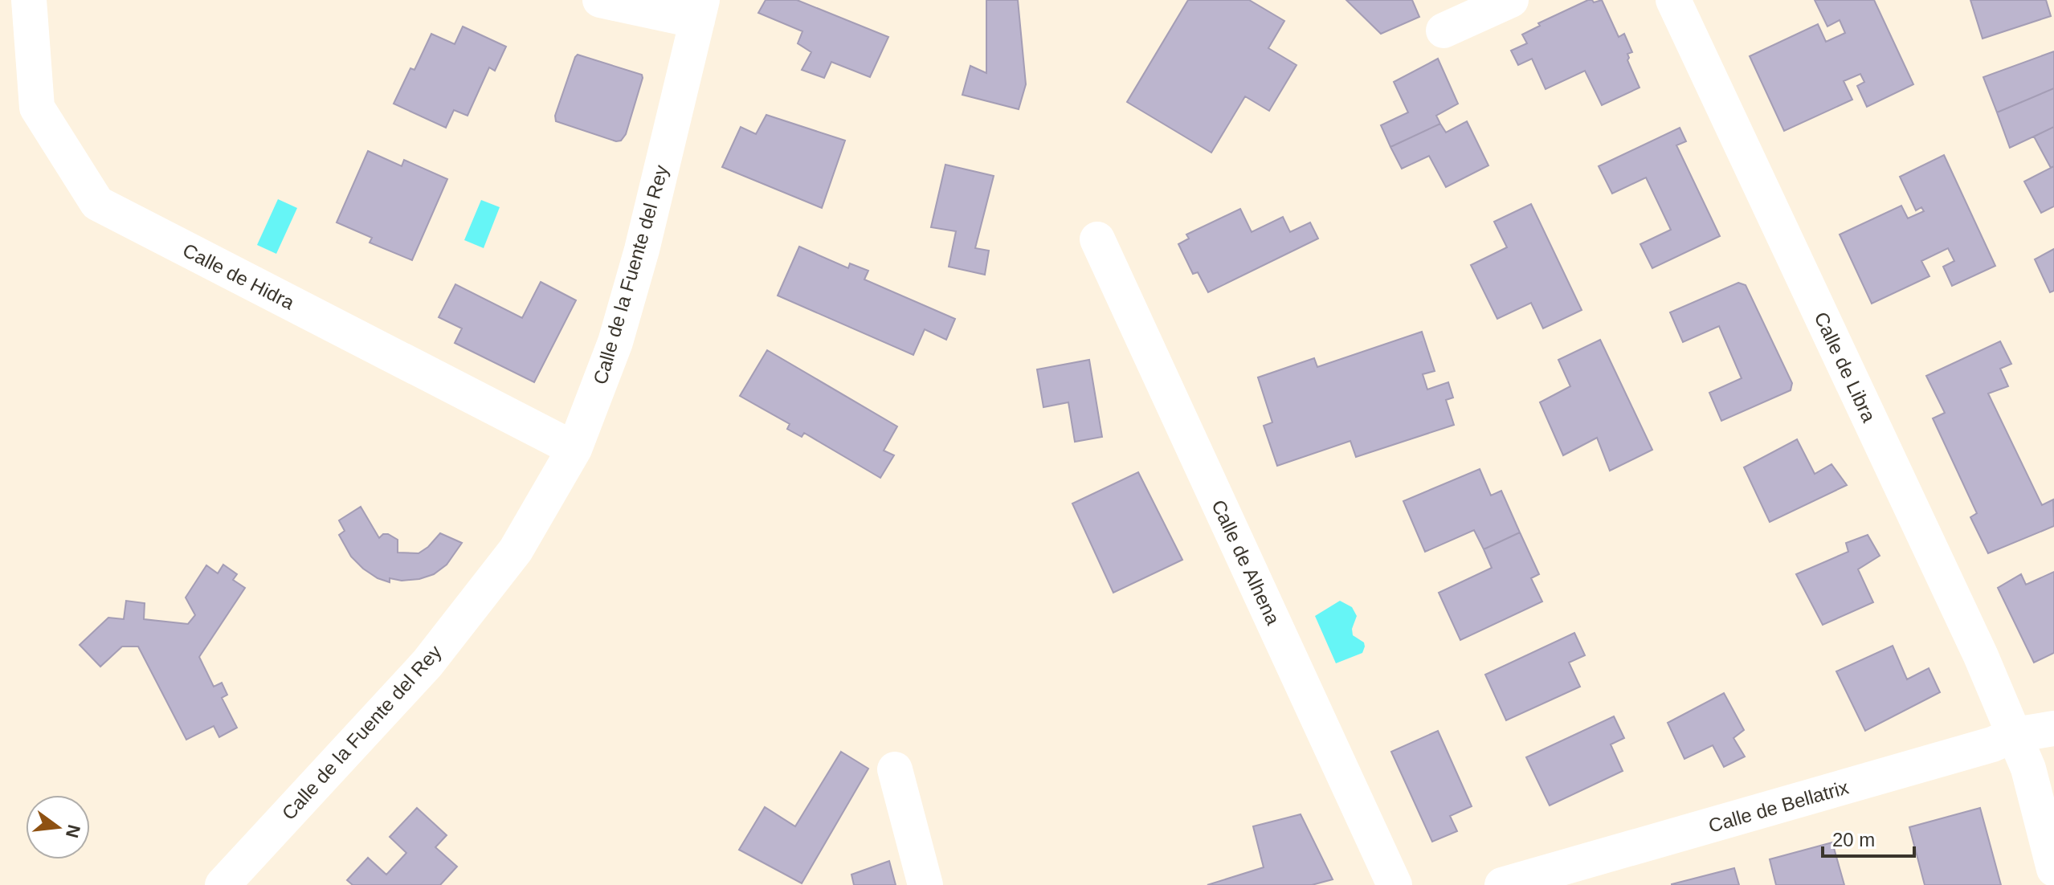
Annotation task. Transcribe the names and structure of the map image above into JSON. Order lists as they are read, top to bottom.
{
  "streets": {
    "street": [
      "Calle de la Fuente del Rey",
      "Calle de Hidra",
      "Calle de Libra",
      "Calle de Alhena",
      "Calle de Bellatrix"
    ]
  },
  "crossings": [
    ["Calle de la Fuente del Rey", "Calle de Hidra"],
    ["Calle de Libra", "Calle de Bellatrix"]
  ],
  "scale_bar": "20 m",
  "north": "right"
}
